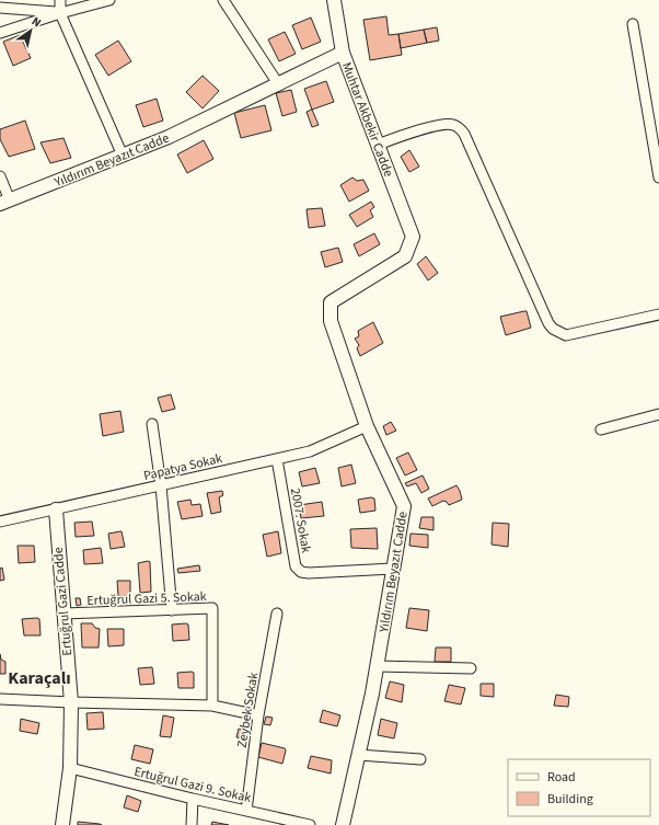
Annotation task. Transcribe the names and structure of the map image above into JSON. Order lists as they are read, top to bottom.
{
  "streets": {
    "street": [
      "Muhtar Akbekir Cadde",
      "Yıldırım Beyazıt Cadde",
      "Papatya Sokak",
      "2007. Sokak",
      "Ertuğrul Gazi 5. Sokak",
      "Ertuğrul Gazi Cadde",
      "Zeybek Sokak",
      "Ertuğrul Gazi 9. Sokak"
    ]
  },
  "crossings": [
    ["Muhtar Akbekir Cadde", "Yıldırım Beyazıt Cadde"],
    ["Yıldırım Beyazıt Cadde", "Papatya Sokak"],
    ["Yıldırım Beyazıt Cadde", "2007. Sokak"],
    ["Papatya Sokak", "2007. Sokak"],
    ["Papatya Sokak", "Ertuğrul Gazi Cadde"],
    ["Ertuğrul Gazi 5. Sokak", "Ertuğrul Gazi Cadde"],
    ["Ertuğrul Gazi Cadde", "Ertuğrul Gazi 9. Sokak"],
    ["Zeybek Sokak", "Ertuğrul Gazi 9. Sokak"]
  ],
  "districts": ["Karaçalı"],
  "legend": ["Road", "Building"],
  "north": "top right"
}
